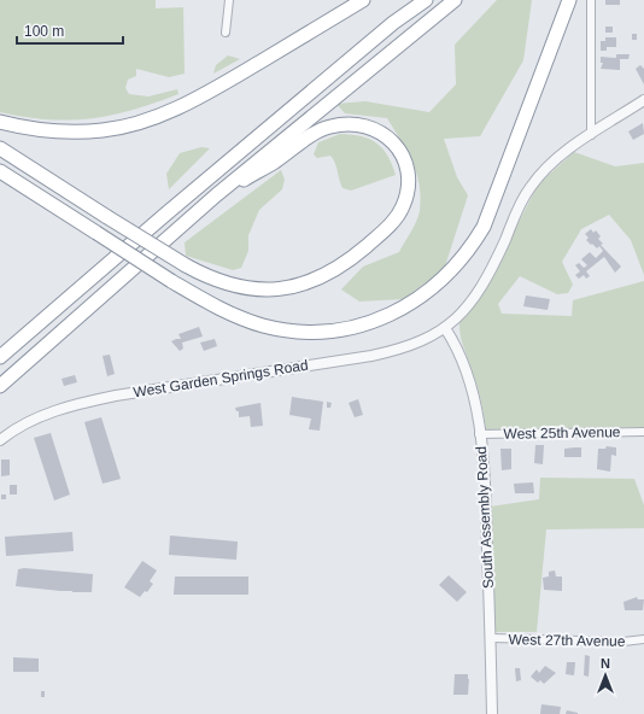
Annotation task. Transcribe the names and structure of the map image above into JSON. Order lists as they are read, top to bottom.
{
  "streets": {
    "street": [
      "West Garden Springs Road",
      "West 25th Avenue",
      "South Assembly Road",
      "West 27th Avenue"
    ]
  },
  "crossings": [
    ["West Garden Springs Road", "South Assembly Road"],
    ["West 25th Avenue", "South Assembly Road"],
    ["South Assembly Road", "West 27th Avenue"]
  ],
  "scale_bar": "100 m",
  "north": "top"
}
